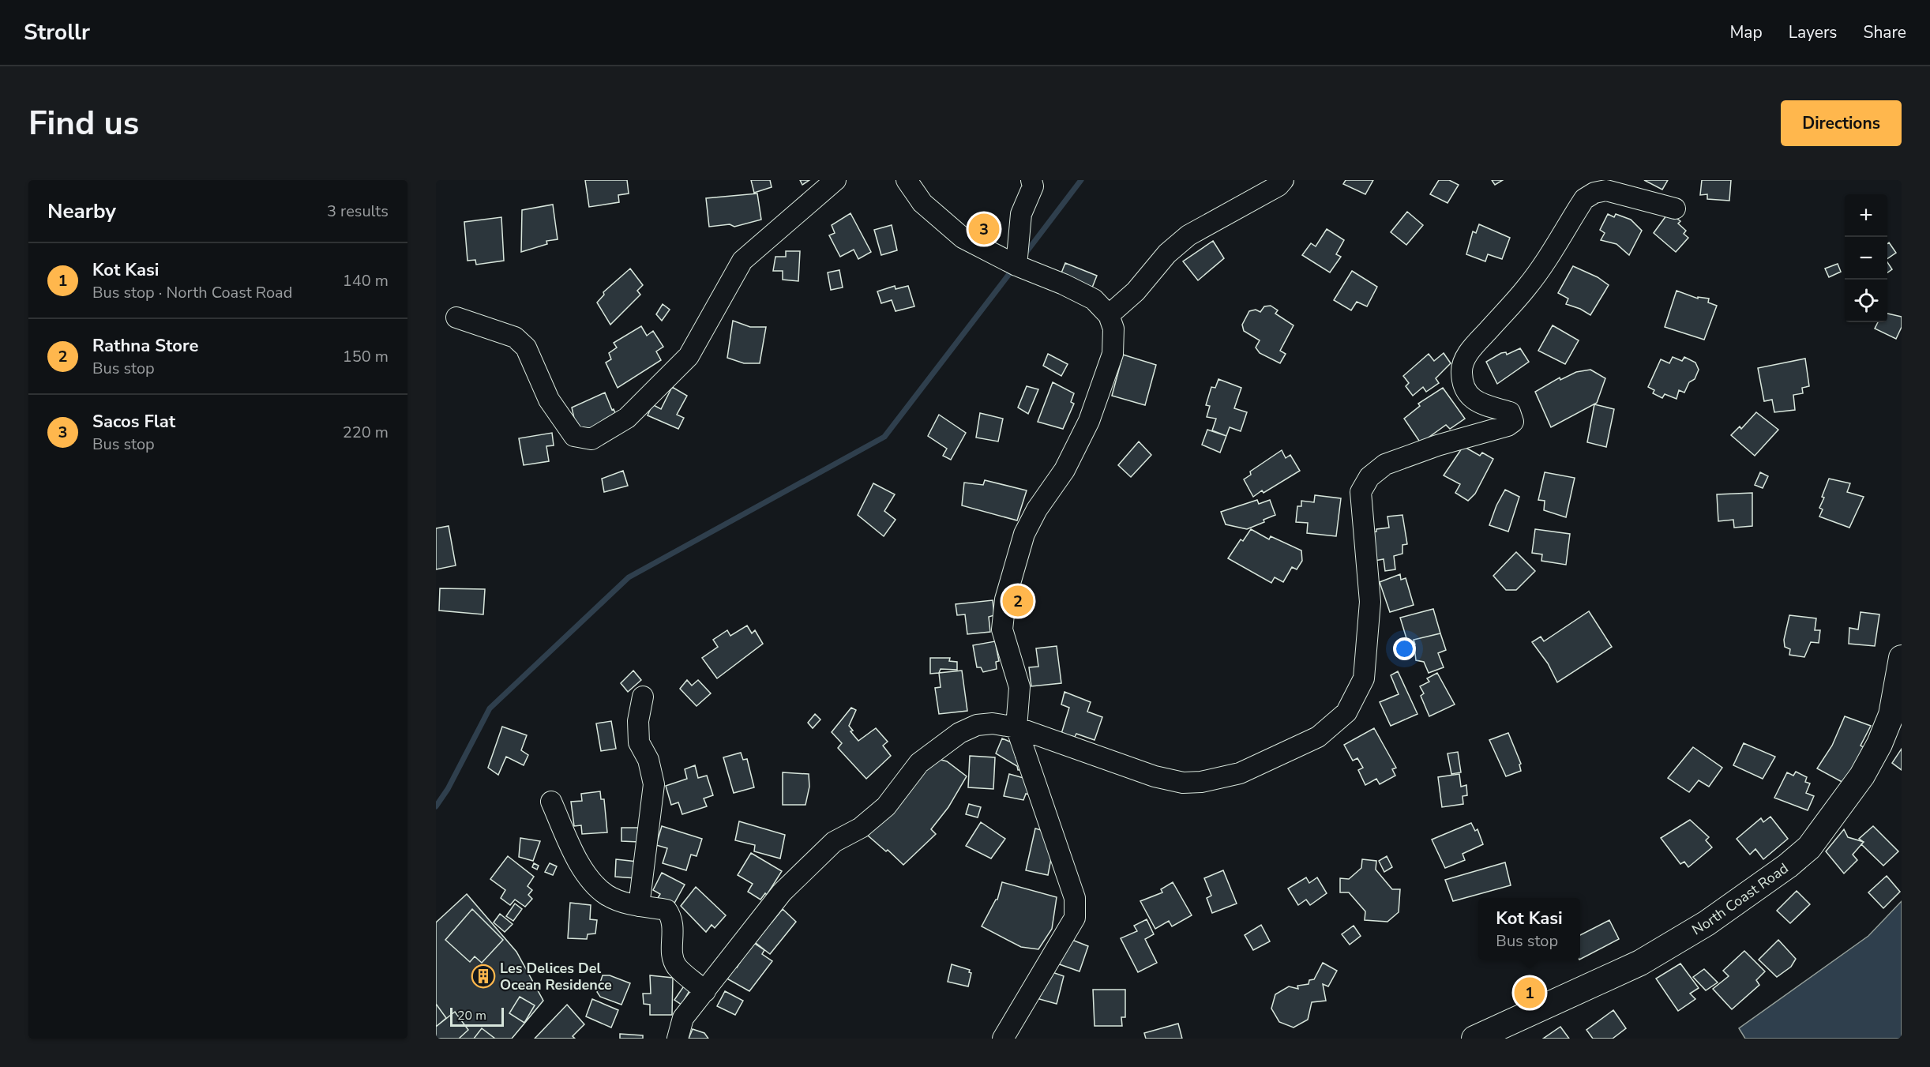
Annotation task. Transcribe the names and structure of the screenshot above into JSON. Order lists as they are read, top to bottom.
{
  "streets": {
    "main road": ["North Coast Road"]
  },
  "places": {
    "building": ["Les Delices Del Ocean Residence"]
  },
  "scale_bar": "20 m",
  "page": {
    "header": "Strollr",
    "nav": ["Map", "Layers", "Share"],
    "buttons": "Directions",
    "title": "Find us",
    "heading": ["Nearby", "3 results"],
    "map_buttons": ["+", "−"],
    "pins": ["3", "2", "1"],
    "list": [
      {
        "mark": "1",
        "name": "Kot Kasi",
        "note": "Bus stop · North Coast Road",
        "value": "140 m"
      },
      {
        "mark": "2",
        "name": "Rathna Store",
        "note": "Bus stop",
        "value": "150 m"
      },
      {
        "mark": "3",
        "name": "Sacos Flat",
        "note": "Bus stop",
        "value": "220 m"
      }
    ],
    "popup": ["Kot Kasi", "Bus stop"],
    "scale": "20 m"
  }
}
